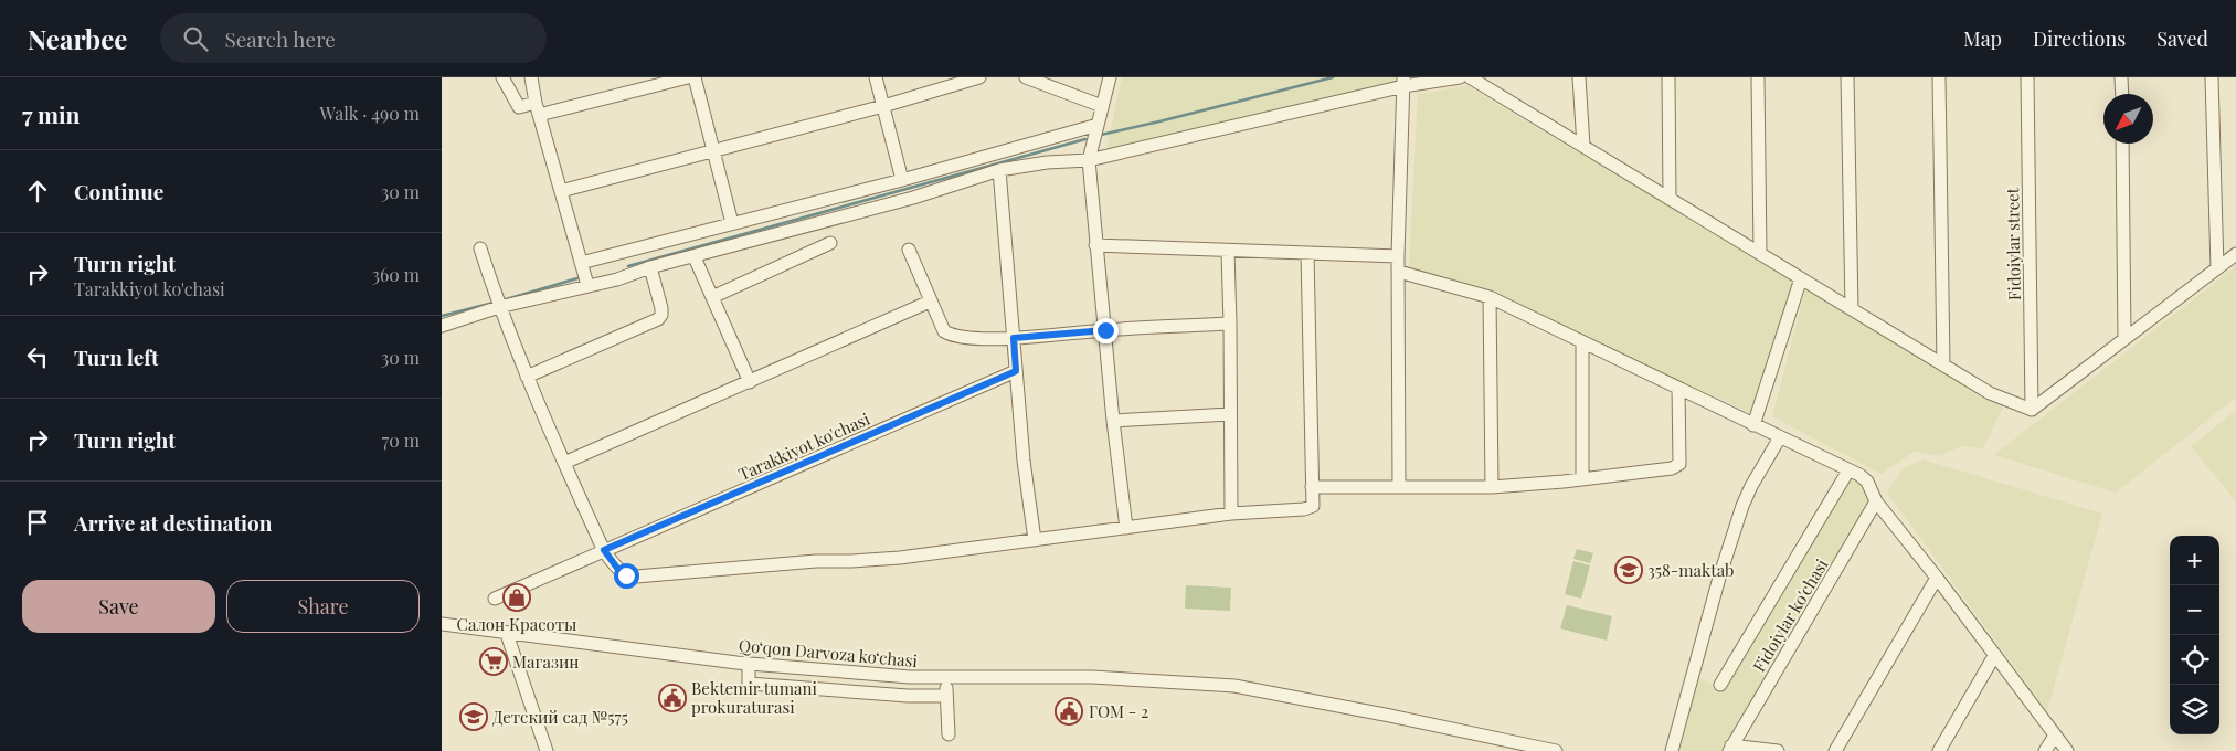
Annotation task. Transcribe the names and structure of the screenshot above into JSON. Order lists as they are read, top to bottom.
{
  "streets": {
    "street": [
      "Fidoiylar street",
      "Tarakkiyot ko'chasi",
      "Fidoiylar ko'chasi",
      "Qoʻqon Darvoza koʻchasi"
    ]
  },
  "places": {
    "school or university": ["358-maktab", "Детский сад №575"],
    "shop": ["Салон Красоты"],
    "supermarket": ["Магазин"],
    "public building": ["Bektemir tumani prokuraturasi", "ГОМ - 2"]
  },
  "north": "bottom left",
  "page": {
    "header": "Nearbee",
    "search": "Search here",
    "nav": ["Map", "Directions", "Saved"],
    "heading": ["7 min", "Walk · 490 m"],
    "list": [
      ["Continue", "30 m"],
      ["Turn right", "Tarakkiyot ko'chasi", "360 m"],
      ["Turn left", "30 m"],
      ["Turn right", "70 m"],
      "Arrive at destination"
    ],
    "map_buttons": ["+", "−"],
    "buttons": ["Save", "Share"]
  }
}
